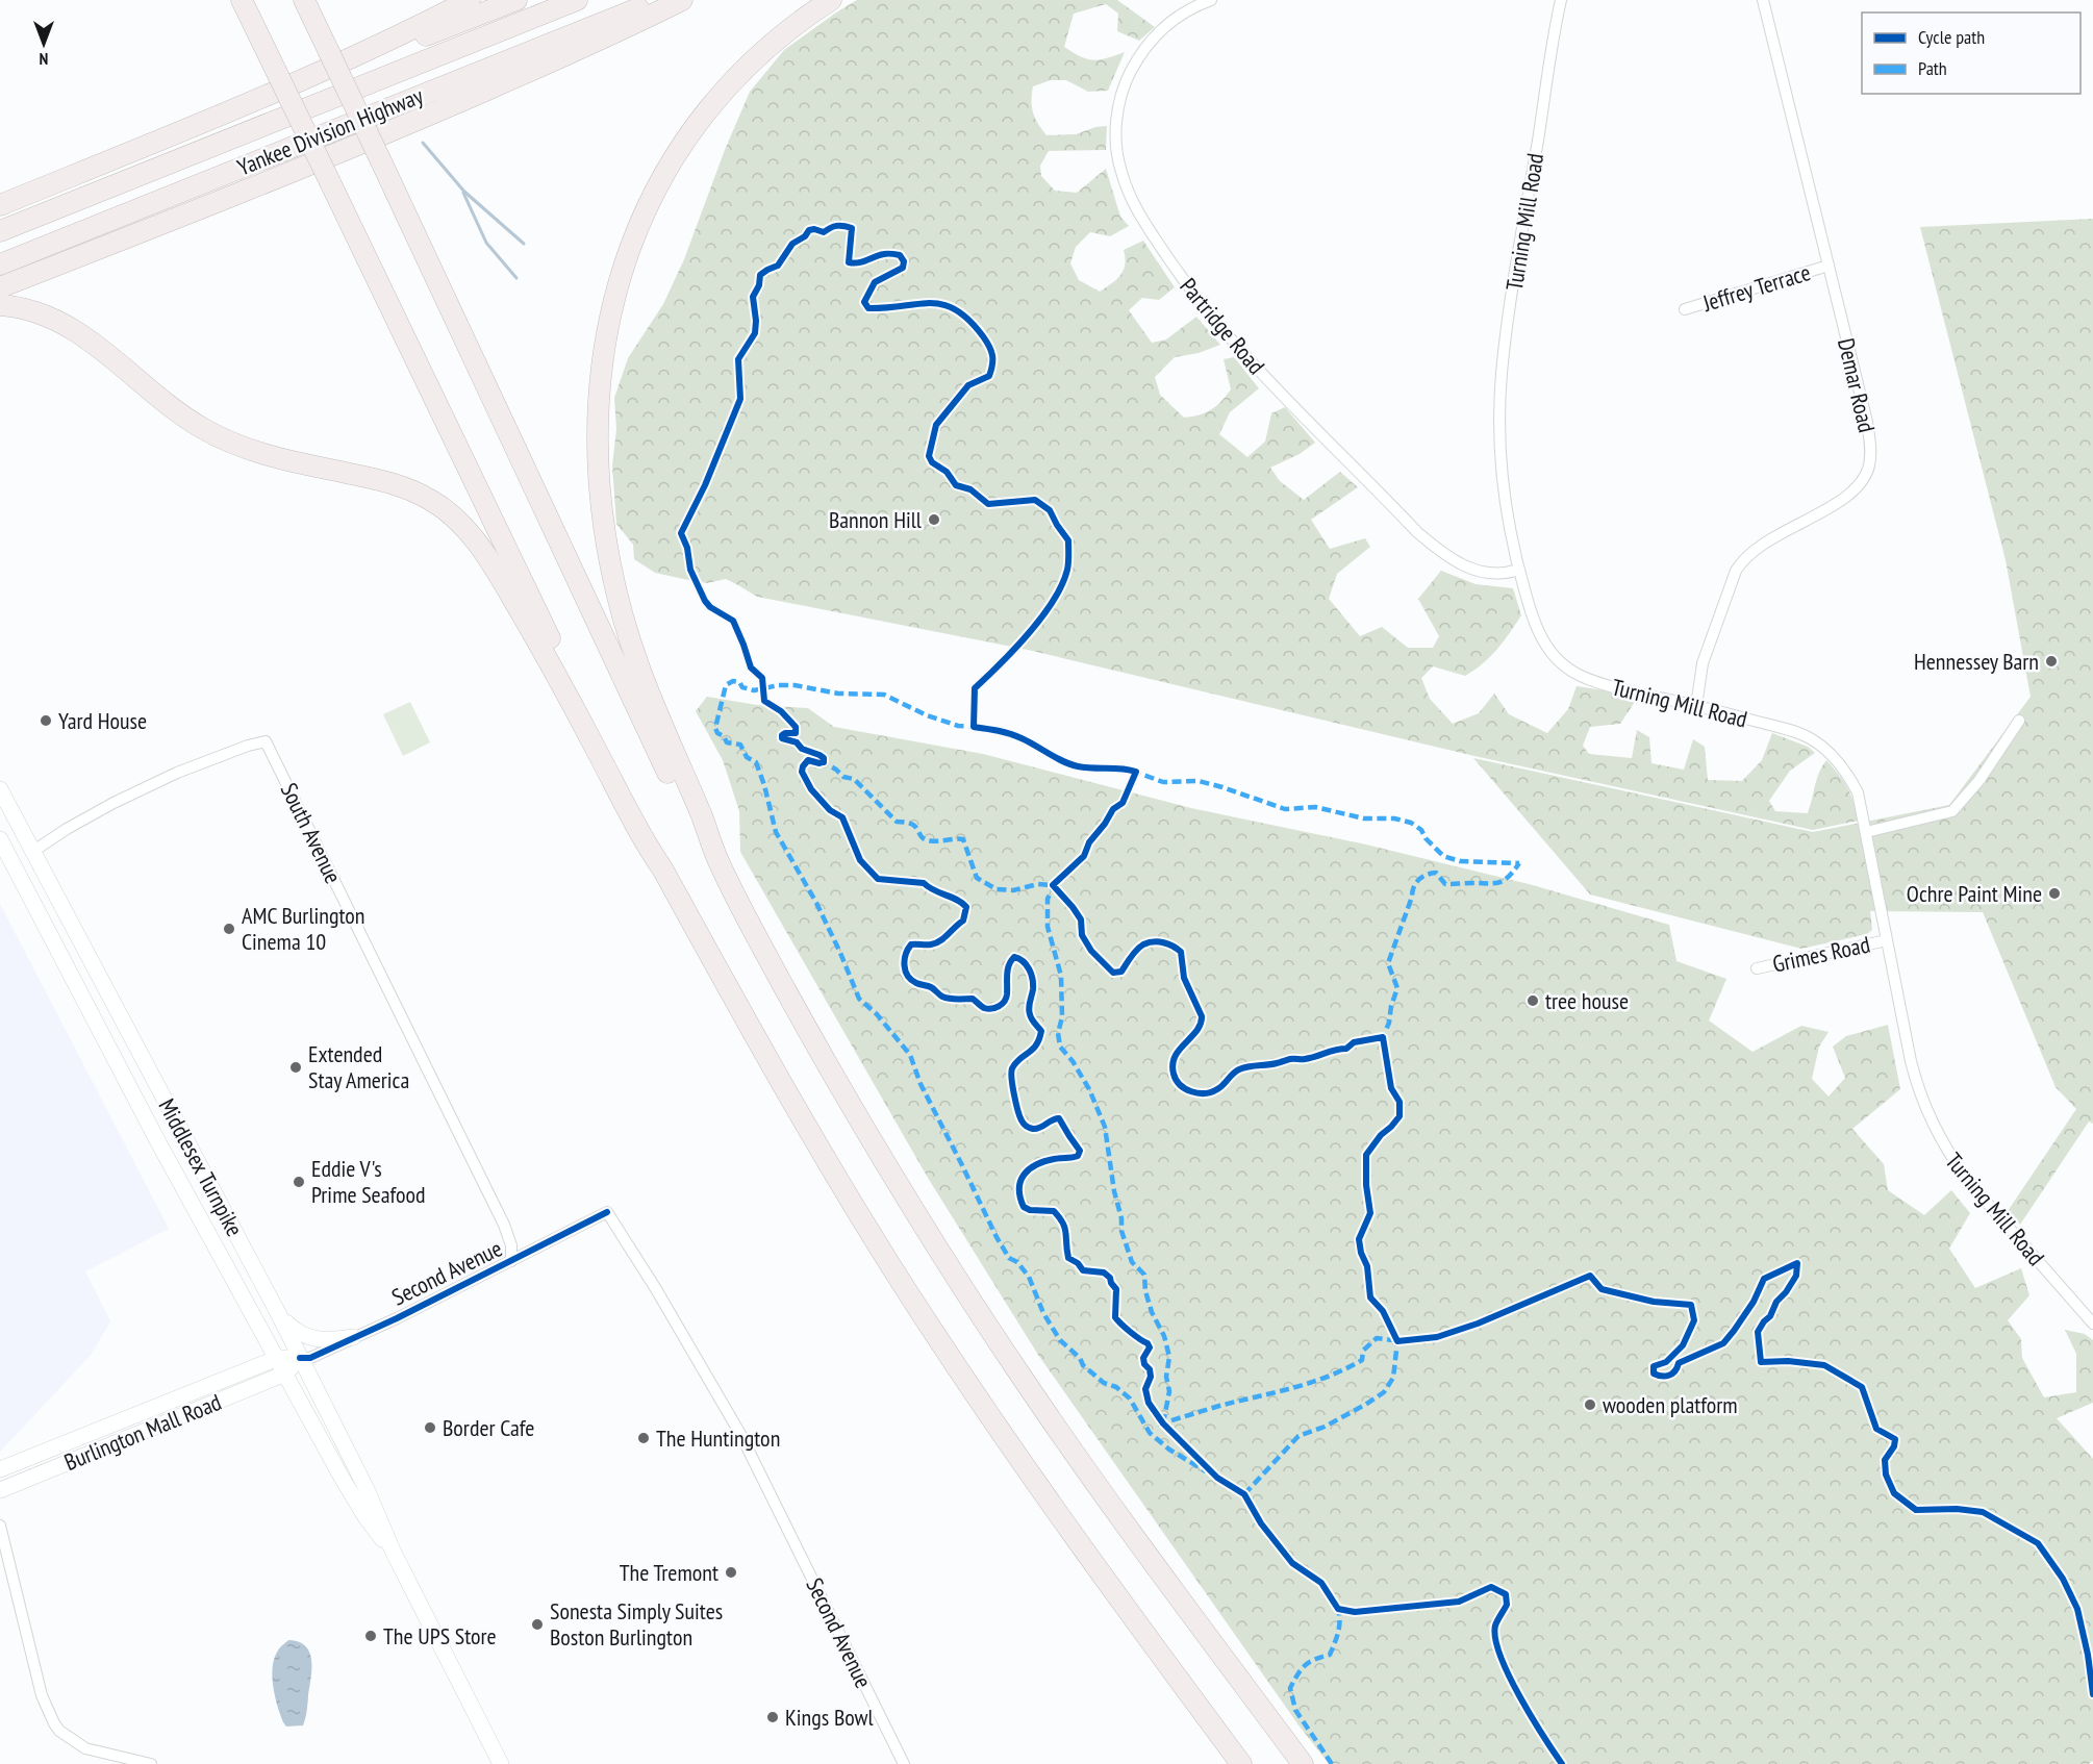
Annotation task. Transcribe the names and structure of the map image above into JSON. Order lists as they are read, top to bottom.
{
  "streets": {
    "highway": ["Yankee Division Highway"],
    "main road": ["Middlesex Turnpike", "Burlington Mall Road"],
    "street": [
      "Turning Mill Road",
      "Jeffrey Terrace",
      "Partridge Road",
      "Demar Road",
      "South Avenue",
      "Grimes Road",
      "Second Avenue"
    ]
  },
  "crossings": [
    ["Turning Mill Road", "Partridge Road"],
    ["Turning Mill Road", "Demar Road"],
    ["Turning Mill Road", "Grimes Road"],
    ["Jeffrey Terrace", "Demar Road"],
    ["South Avenue", "Middlesex Turnpike"],
    ["South Avenue", "Second Avenue"],
    ["Middlesex Turnpike", "Second Avenue"],
    ["Middlesex Turnpike", "Burlington Mall Road"]
  ],
  "places": [
    "Bannon Hill",
    "Hennessey Barn",
    "Yard House",
    "Ochre Paint Mine",
    "AMC Burlington Cinema 10",
    "tree house",
    "Extended Stay America",
    "Eddie V's Prime Seafood",
    "wooden platform",
    "Border Cafe",
    "The Huntington",
    "The Tremont",
    "Sonesta Simply Suites Boston Burlington",
    "The UPS Store",
    "Kings Bowl"
  ],
  "legend": ["Cycle path", "Path"],
  "north": "bottom"
}
